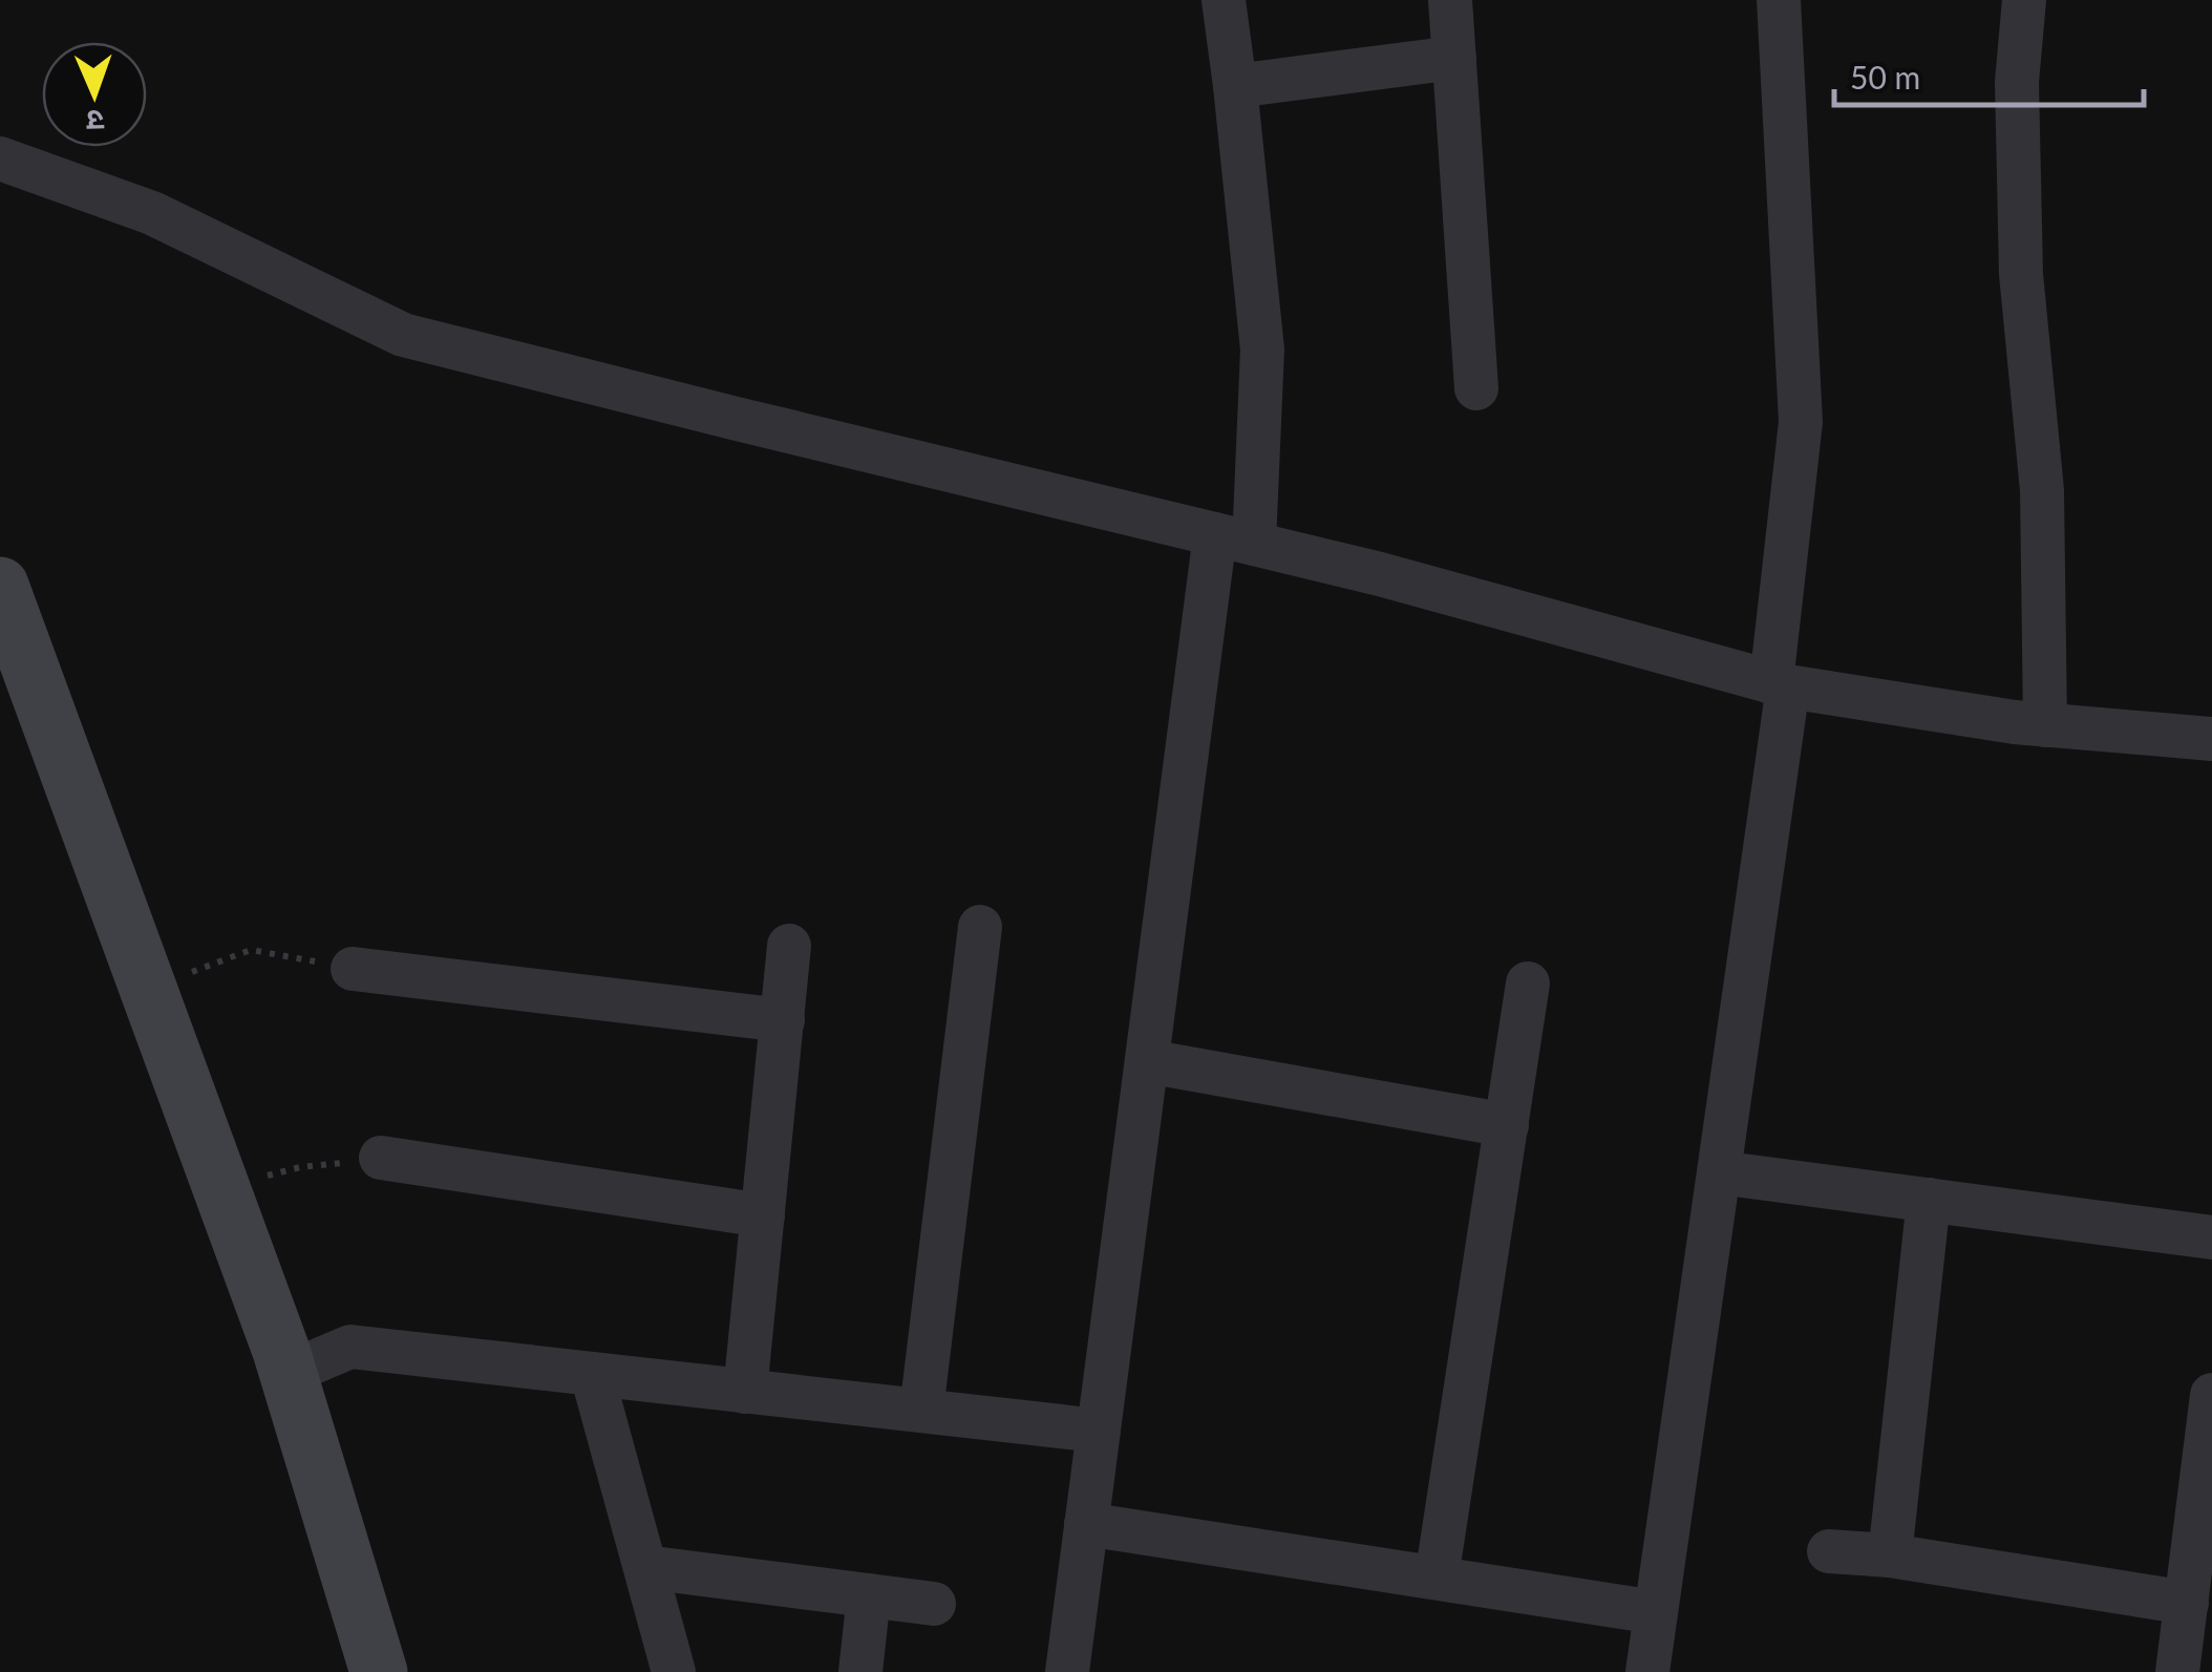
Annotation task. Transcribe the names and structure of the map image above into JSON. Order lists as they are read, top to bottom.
{
  "scale_bar": "50 m",
  "north": "bottom"
}
